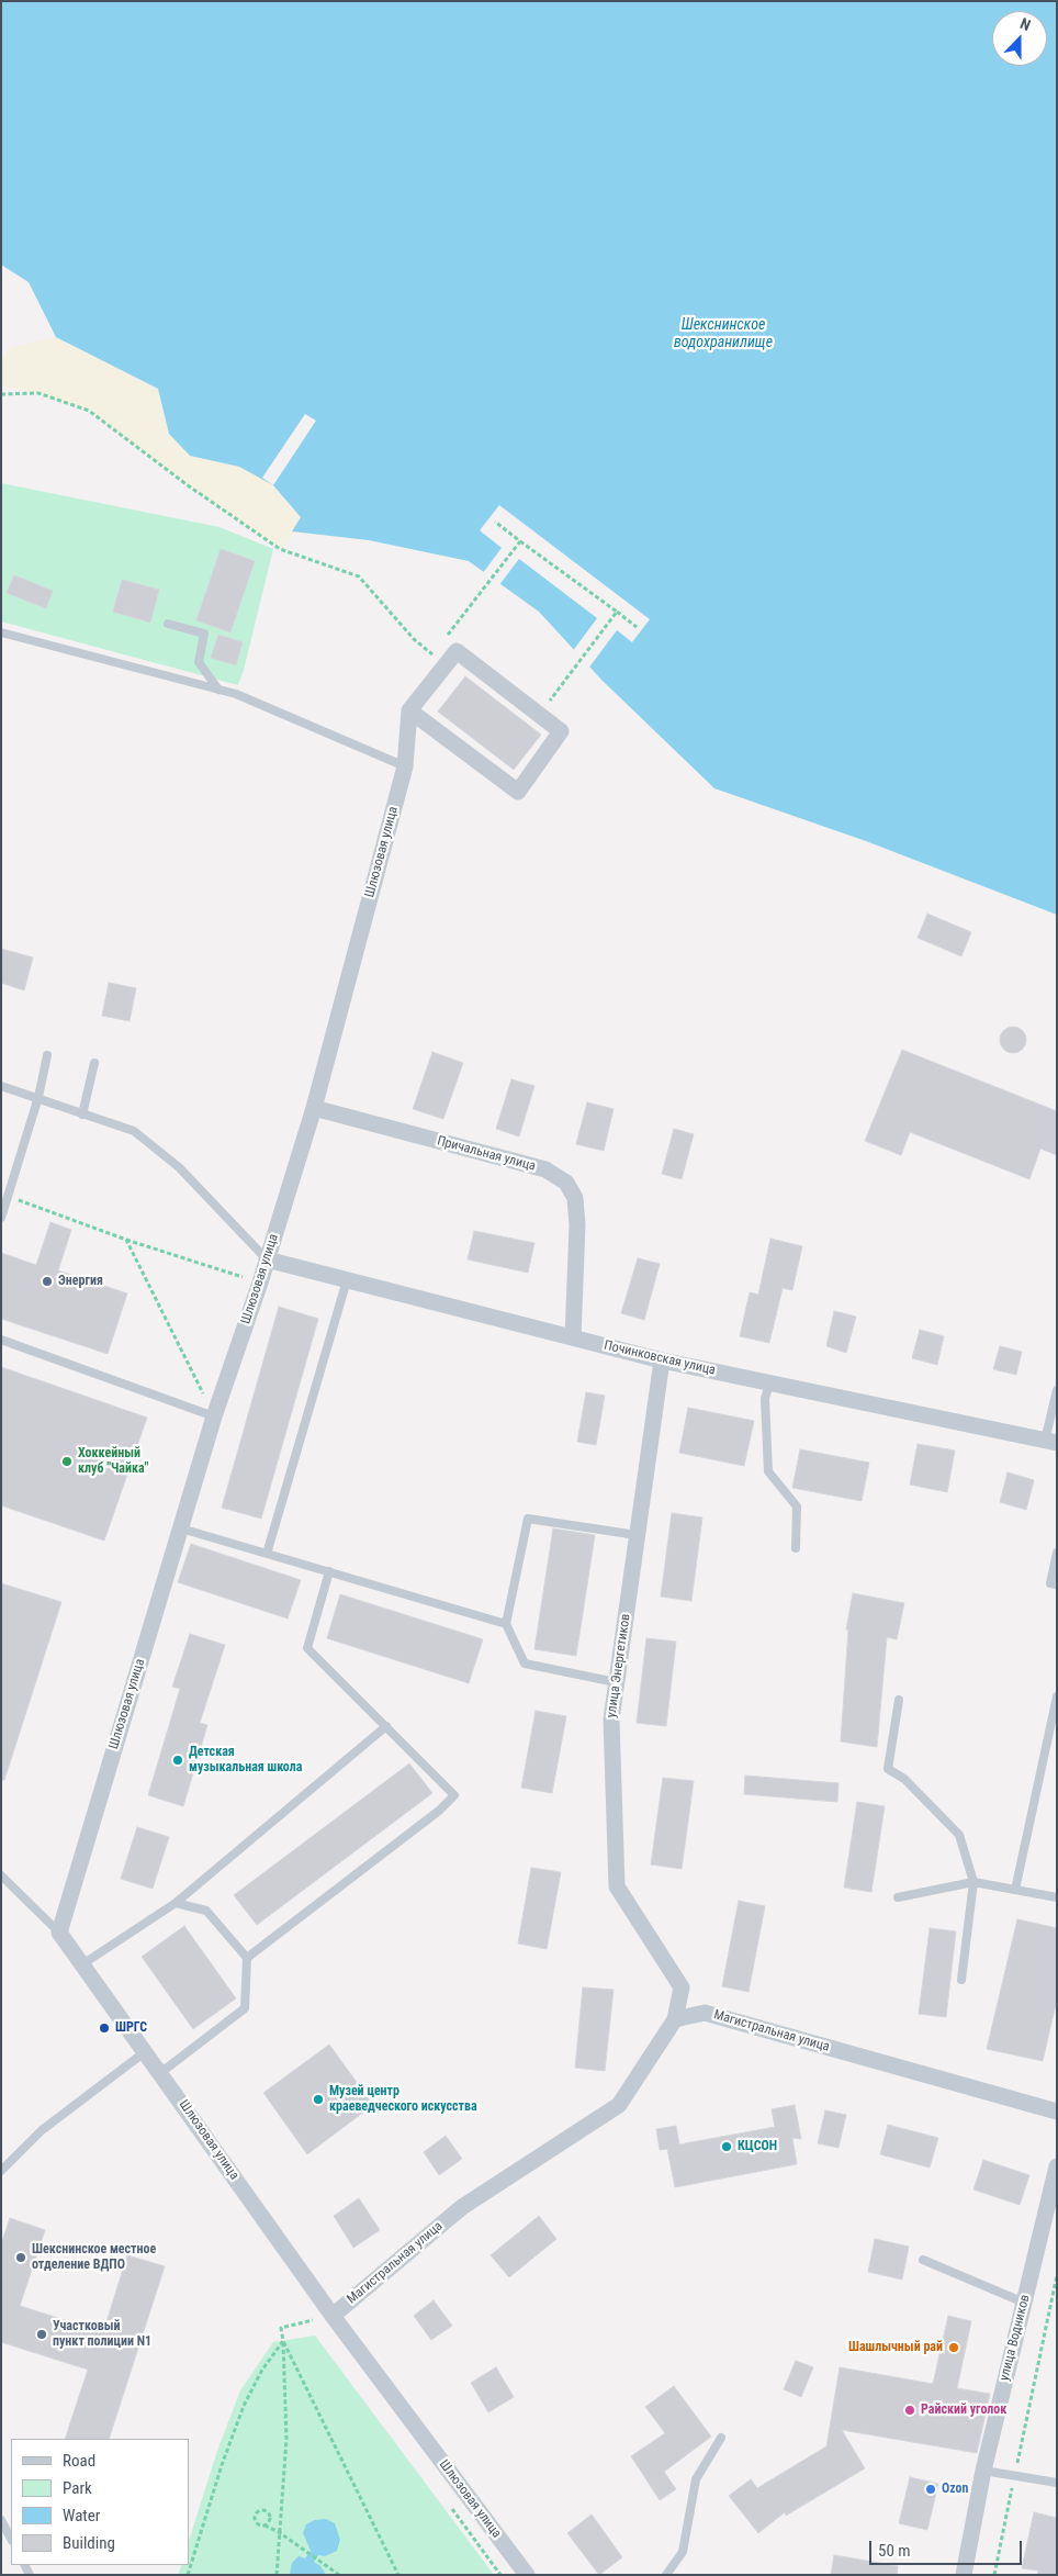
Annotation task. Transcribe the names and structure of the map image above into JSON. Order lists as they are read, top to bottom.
{
  "streets": {
    "street": [
      "Шлюзовая улица",
      "Причальная улица",
      "Починковская улица",
      "улица Энергетиков",
      "Магистральная улица",
      "улица Водников"
    ]
  },
  "crossings": [
    ["Шлюзовая улица", "Причальная улица"],
    ["Шлюзовая улица", "Починковская улица"],
    ["Шлюзовая улица", "Магистральная улица"],
    ["Причальная улица", "Починковская улица"],
    ["Починковская улица", "улица Энергетиков"],
    ["улица Энергетиков", "Магистральная улица"]
  ],
  "water": ["Шекснинское водохранилище"],
  "places": [
    "Энергия",
    "Хоккейный клуб \"Чайка\"",
    "Детская музыкальная школа",
    "ШРГС",
    "Музей центр краеведческого искусства",
    "КЦСОН",
    "Шекснинское местное отделение ВДПО",
    "Участковый пункт полиции N1",
    "Шашлычный рай",
    "Райский уголок",
    "Ozon"
  ],
  "legend": [
    "Road",
    "Park",
    "Water",
    "Building"
  ],
  "scale_bar": "50 m",
  "north": "top"
}
